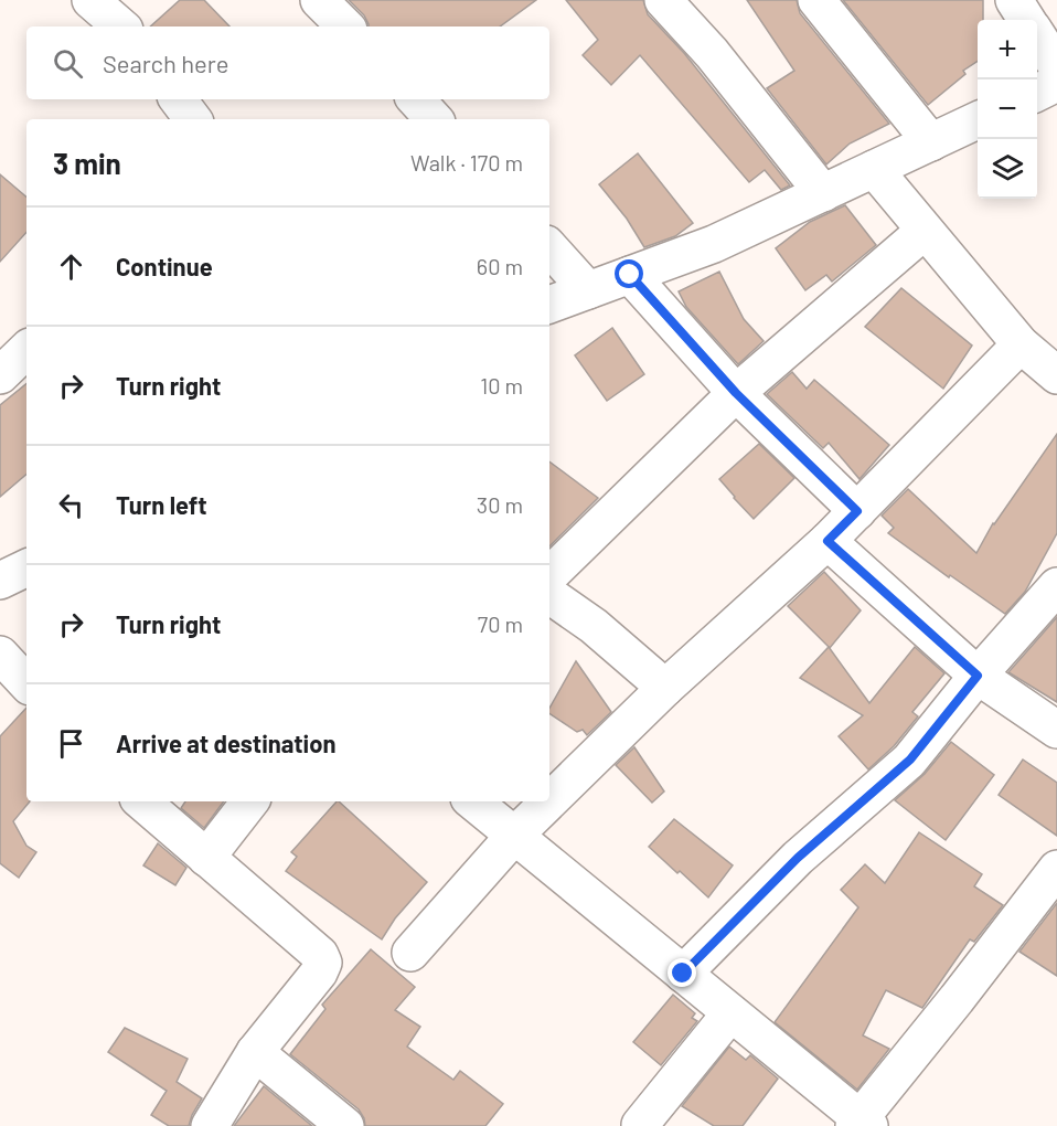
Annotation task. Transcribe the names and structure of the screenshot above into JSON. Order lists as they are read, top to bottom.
{
  "page": {
    "map_buttons": ["+", "−"],
    "search": "Search here",
    "heading": ["3 min", "Walk · 170 m"],
    "list": [
      ["Continue", "60 m"],
      ["Turn right", "10 m"],
      ["Turn left", "30 m"],
      ["Turn right", "70 m"],
      "Arrive at destination"
    ]
  }
}
